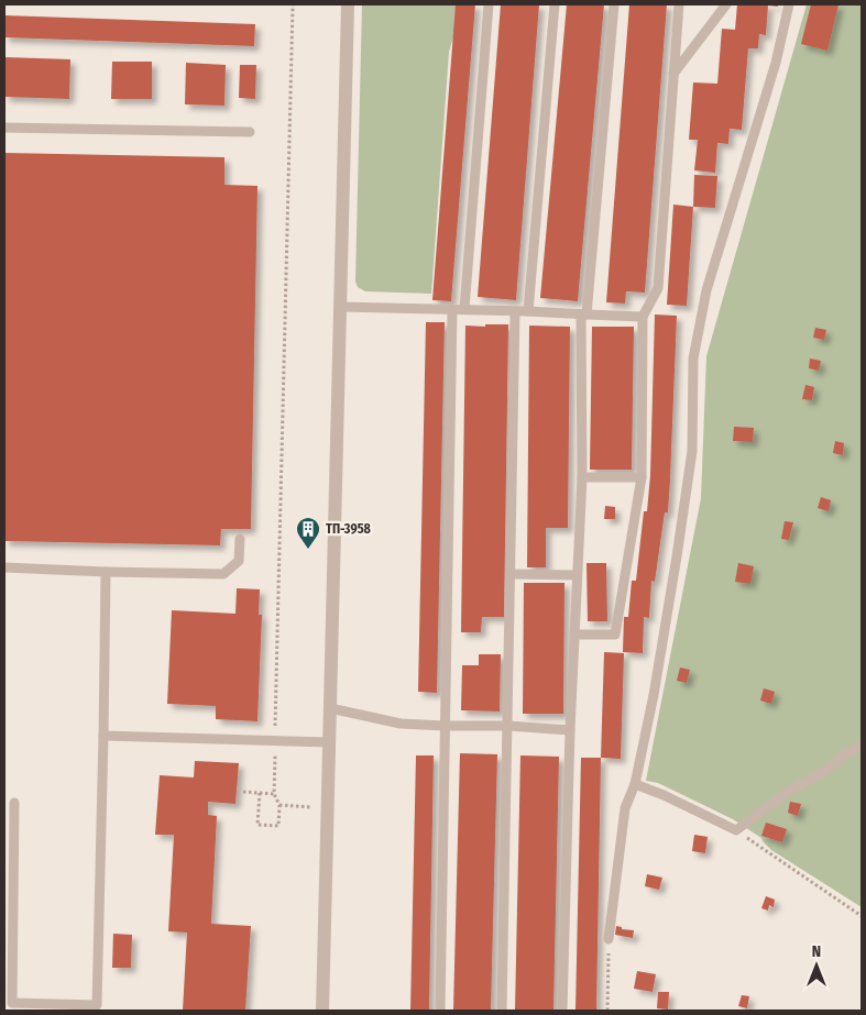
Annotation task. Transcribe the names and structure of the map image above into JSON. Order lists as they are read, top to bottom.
{
  "places": {
    "building": ["ТП-3958"]
  },
  "north": "top"
}
